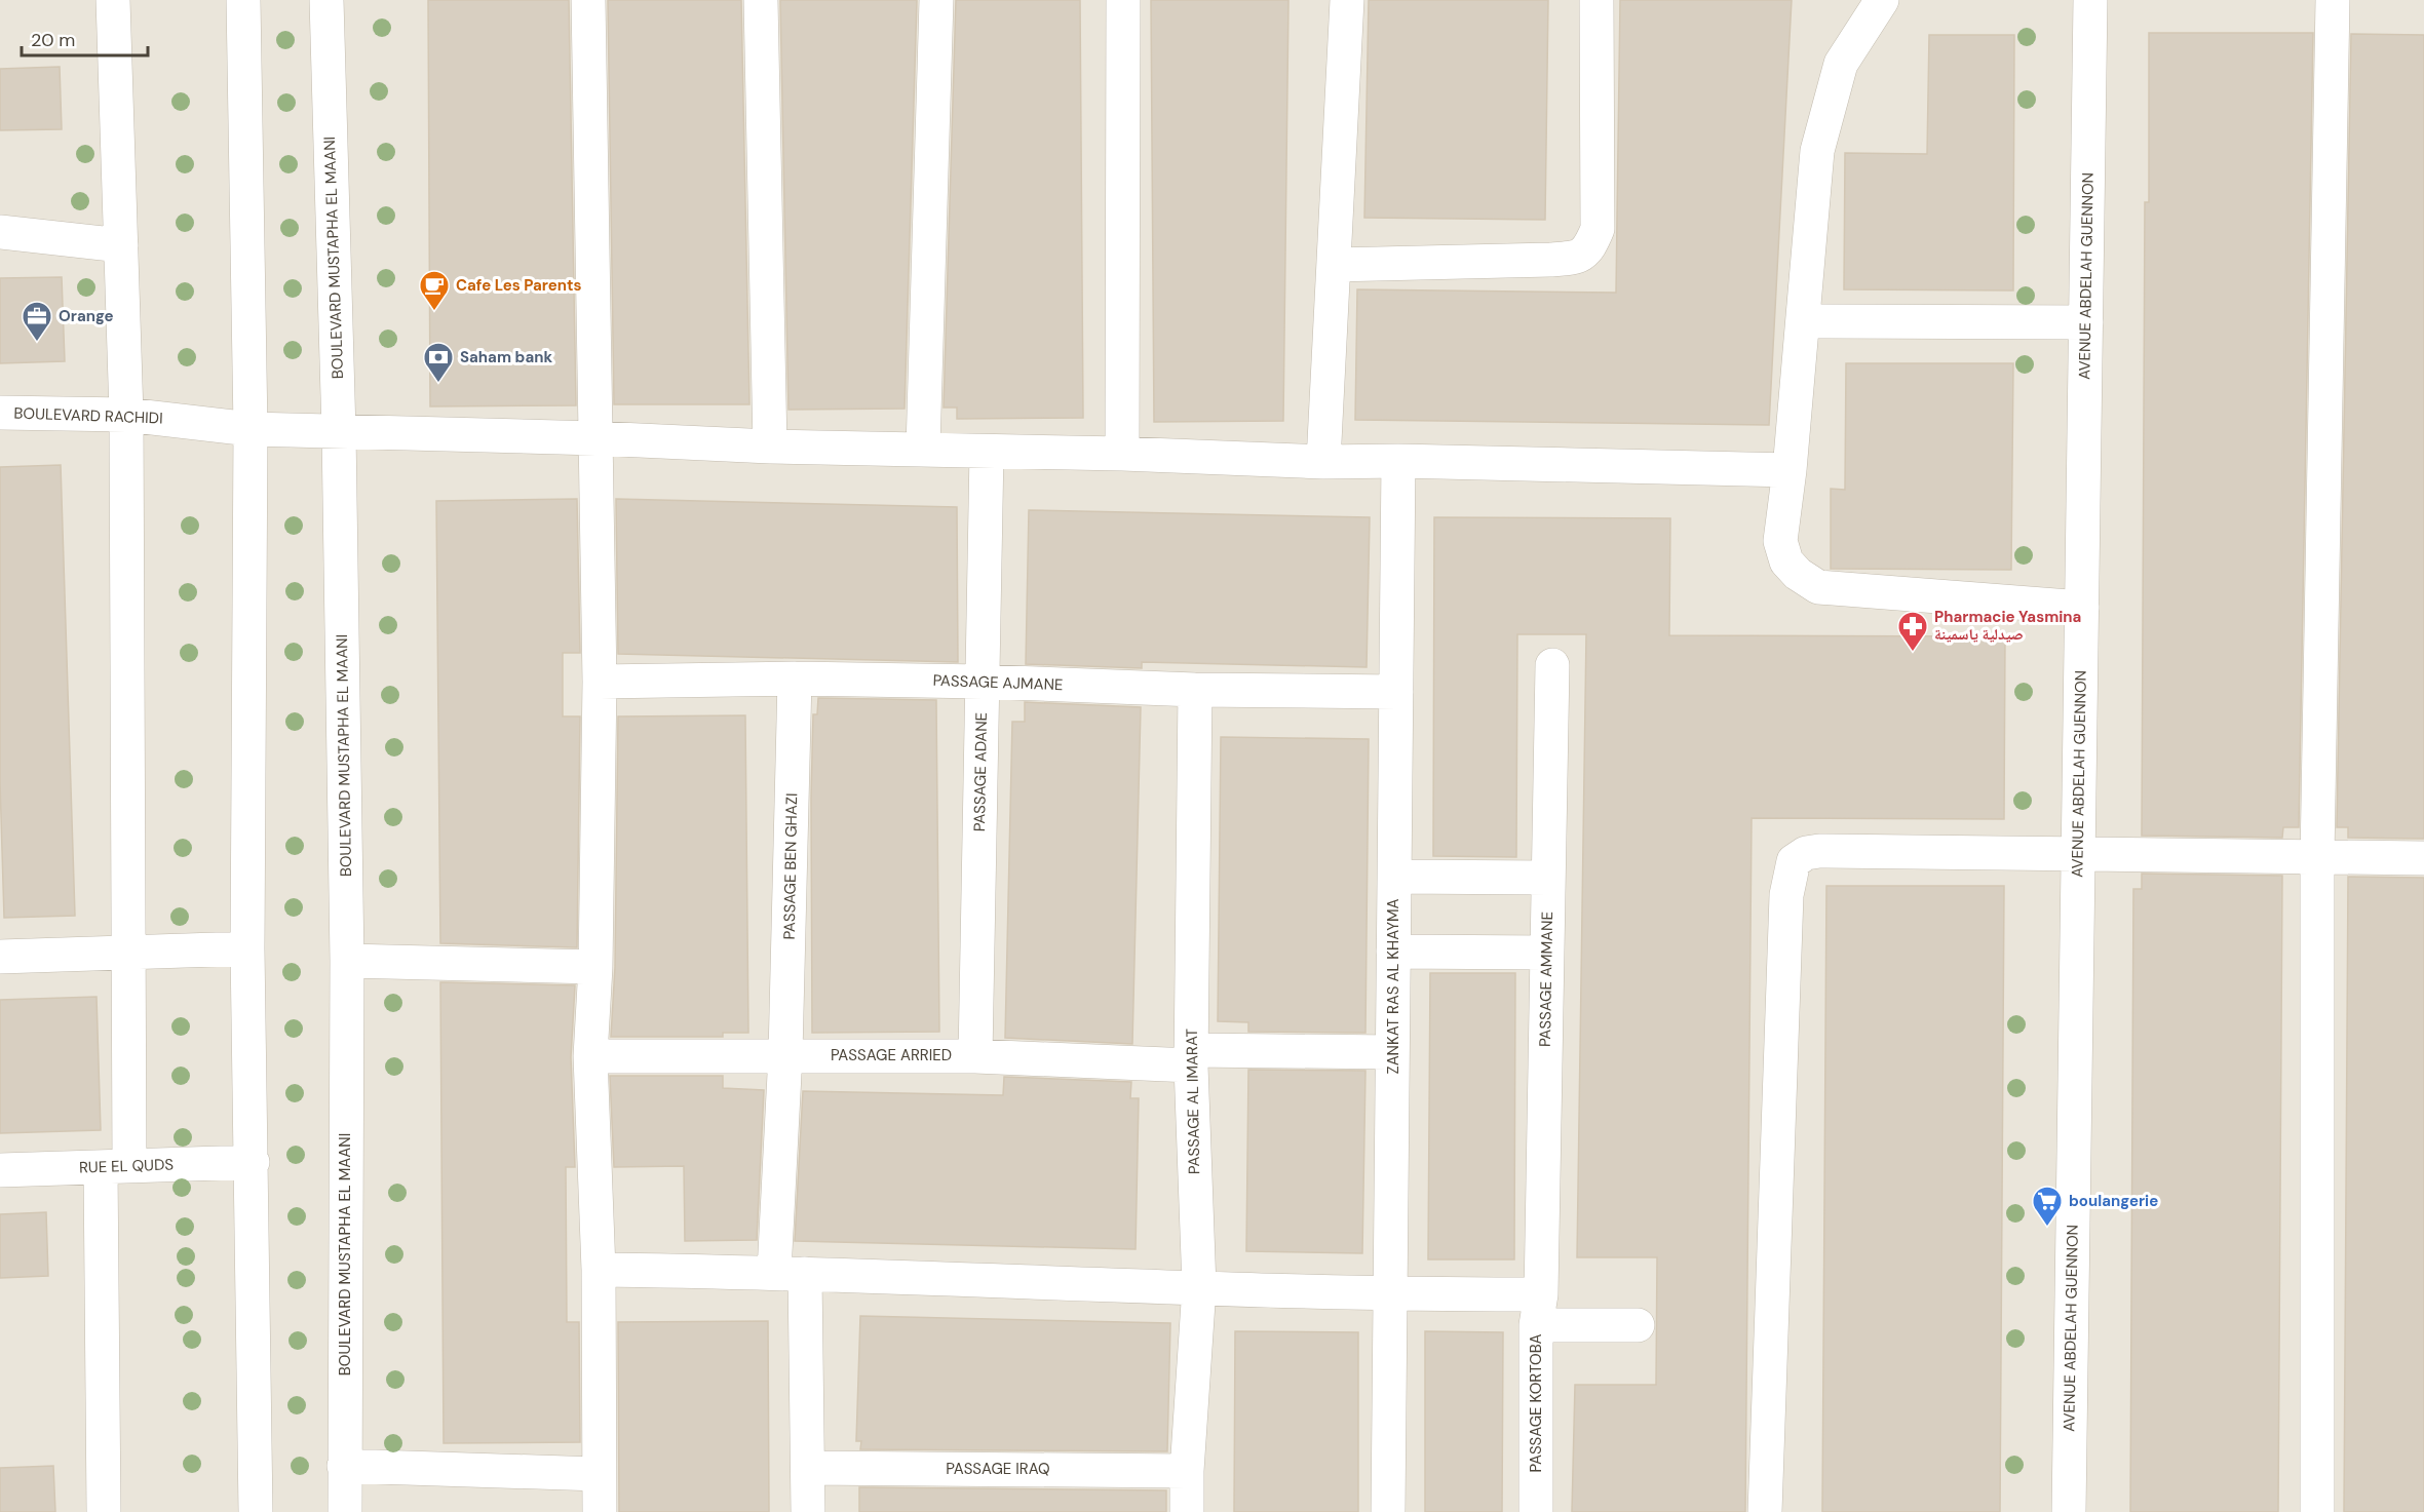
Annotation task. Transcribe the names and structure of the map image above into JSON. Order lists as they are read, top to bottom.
{
  "streets": {
    "street": [
      "BOULEVARD MUSTAPHA EL MAANI",
      "AVENUE ABDELAH GUENNON",
      "BOULEVARD RACHIDI",
      "PASSAGE AJMANE",
      "PASSAGE ADANE",
      "PASSAGE BEN GHAZI",
      "PASSAGE AMMANE",
      "ZANKAT RAS AL KHAYMA",
      "PASSAGE ARRIED",
      "PASSAGE AL IMARAT",
      "RUE EL QUDS",
      "PASSAGE KORTOBA",
      "PASSAGE IRAQ"
    ]
  },
  "crossings": [
    ["BOULEVARD MUSTAPHA EL MAANI", "BOULEVARD RACHIDI"],
    ["BOULEVARD RACHIDI", "PASSAGE ADANE"],
    ["BOULEVARD RACHIDI", "ZANKAT RAS AL KHAYMA"],
    ["PASSAGE AJMANE", "PASSAGE ADANE"],
    ["PASSAGE AJMANE", "PASSAGE BEN GHAZI"],
    ["PASSAGE AJMANE", "ZANKAT RAS AL KHAYMA"],
    ["PASSAGE AJMANE", "PASSAGE AL IMARAT"],
    ["PASSAGE ADANE", "PASSAGE ARRIED"],
    ["PASSAGE BEN GHAZI", "PASSAGE ARRIED"],
    ["PASSAGE BEN GHAZI", "PASSAGE IRAQ"],
    ["PASSAGE AMMANE", "PASSAGE KORTOBA"],
    ["ZANKAT RAS AL KHAYMA", "PASSAGE ARRIED"],
    ["PASSAGE ARRIED", "PASSAGE AL IMARAT"],
    ["PASSAGE AL IMARAT", "PASSAGE IRAQ"]
  ],
  "places": {
    "cafe": ["Cafe Les Parents"],
    "office": ["Orange"],
    "bank": ["Saham bank"],
    "pharmacy": ["Pharmacie Yasmina صيدلية ياسمينة"],
    "supermarket": ["boulangerie"]
  },
  "scale_bar": "20 m"
}
